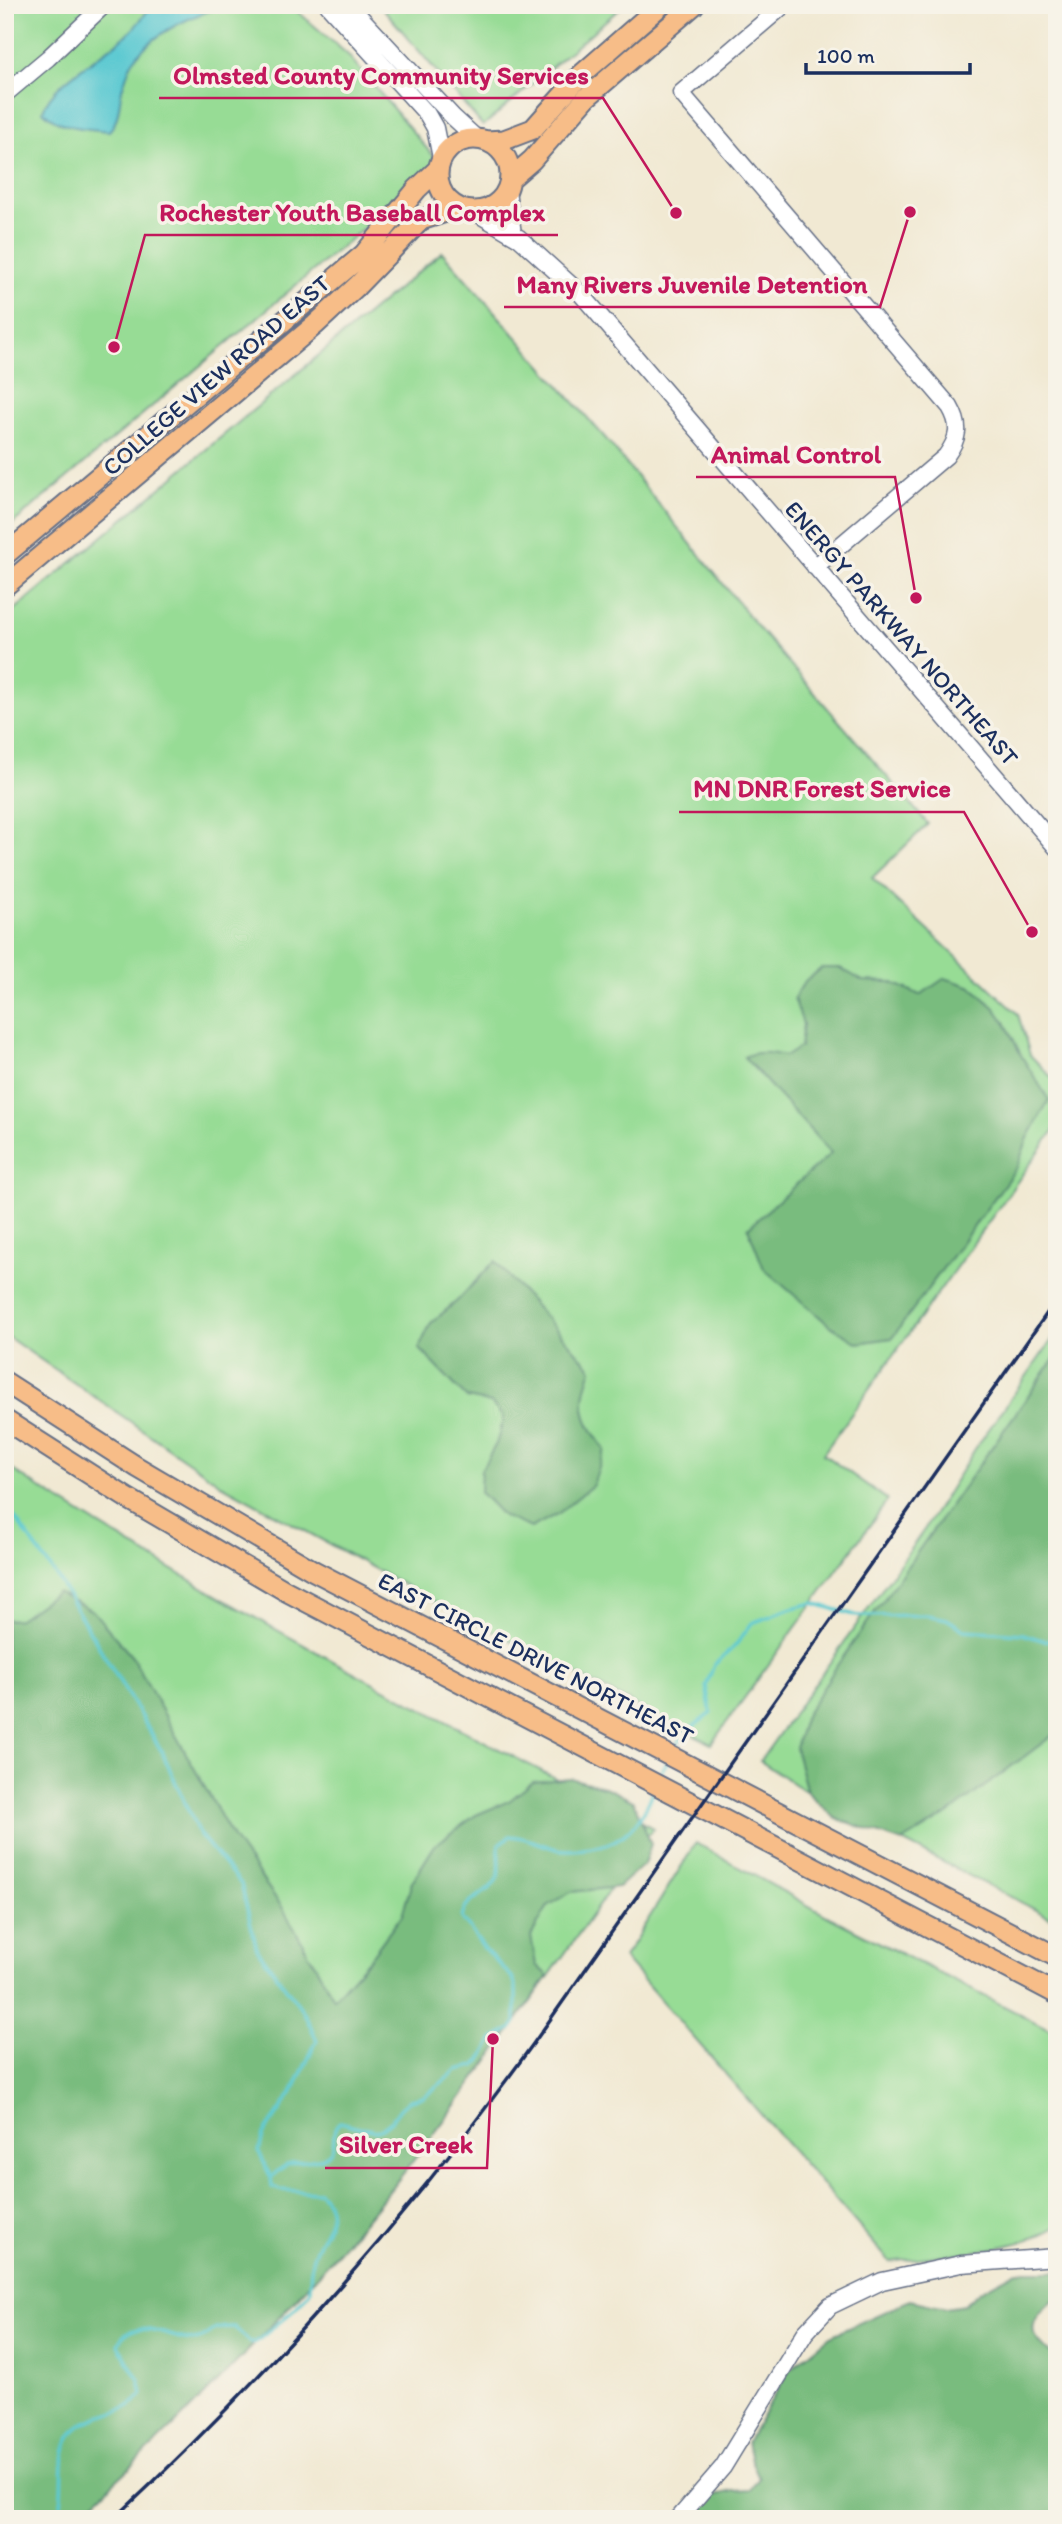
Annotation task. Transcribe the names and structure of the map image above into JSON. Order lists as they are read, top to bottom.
{
  "streets": {
    "main road": ["COLLEGE VIEW ROAD EAST", "EAST CIRCLE DRIVE NORTHEAST"],
    "street": ["ENERGY PARKWAY NORTHEAST"]
  },
  "crossings": [
    ["COLLEGE VIEW ROAD EAST", "ENERGY PARKWAY NORTHEAST"]
  ],
  "places": [
    "Many Rivers Juvenile Detention",
    "Olmsted County Community Services",
    "Rochester Youth Baseball Complex",
    "Animal Control",
    "MN DNR Forest Service",
    "Silver Creek"
  ],
  "scale_bar": "100 m"
}
